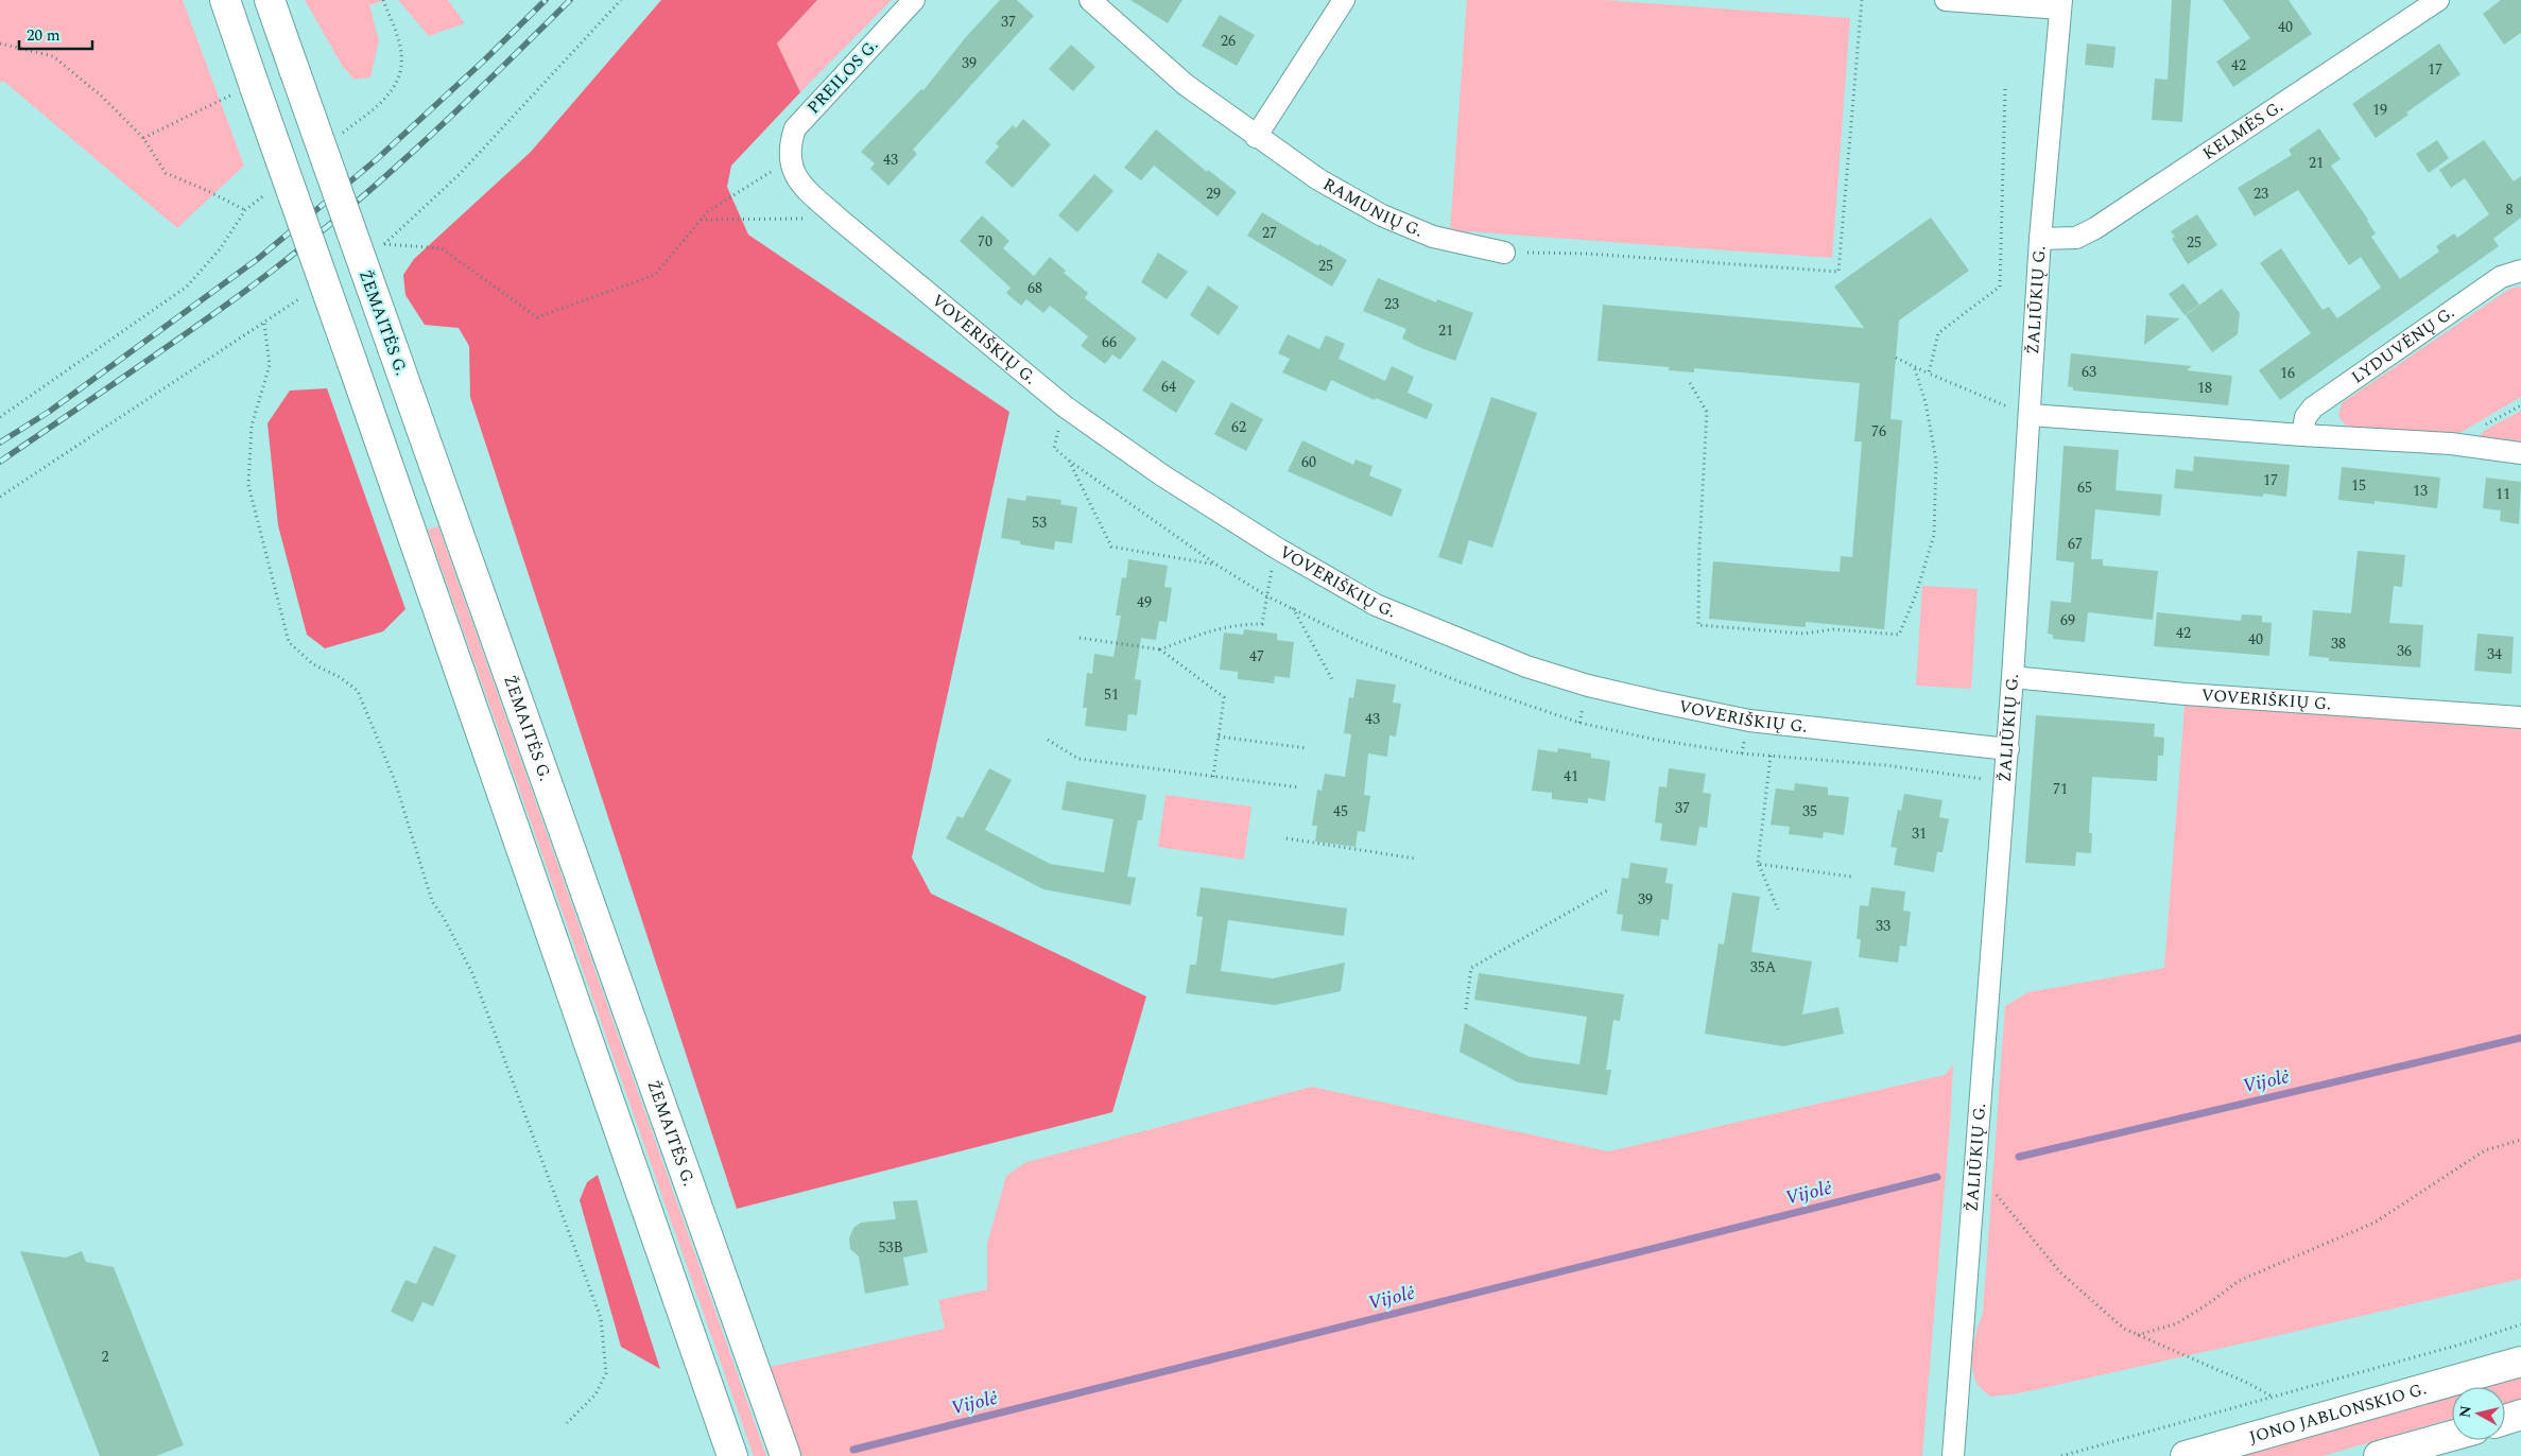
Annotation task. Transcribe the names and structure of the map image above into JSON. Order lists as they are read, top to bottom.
{
  "streets": {
    "main road": ["ŽEMAITĖS G.", "JONO JABLONSKIO G."],
    "street": [
      "PREILOS G.",
      "KELMĖS G.",
      "RAMUNIŲ G.",
      "ŽALIŪKIŲ G.",
      "VOVERIŠKIŲ G.",
      "LYDUVĖNŲ G."
    ]
  },
  "crossings": [
    ["PREILOS G.", "VOVERIŠKIŲ G."],
    ["KELMĖS G.", "ŽALIŪKIŲ G."],
    ["ŽALIŪKIŲ G.", "VOVERIŠKIŲ G."]
  ],
  "water": ["Vijolė"],
  "house_numbers": [
    "37",
    "40",
    "26",
    "39",
    "42",
    "17",
    "19",
    "43",
    "21",
    "29",
    "23",
    "8",
    "27",
    "70",
    "25",
    "25",
    "68",
    "23",
    "21",
    "66",
    "63",
    "16",
    "64",
    "18",
    "62",
    "76",
    "60",
    "17",
    "15",
    "65",
    "13",
    "11",
    "53",
    "67",
    "49",
    "69",
    "42",
    "40",
    "38",
    "36",
    "34",
    "47",
    "51",
    "43",
    "41",
    "71",
    "37",
    "45",
    "35",
    "31",
    "39",
    "33",
    "35A",
    "53B",
    "2"
  ],
  "scale_bar": "20 m",
  "north": "left"
}
